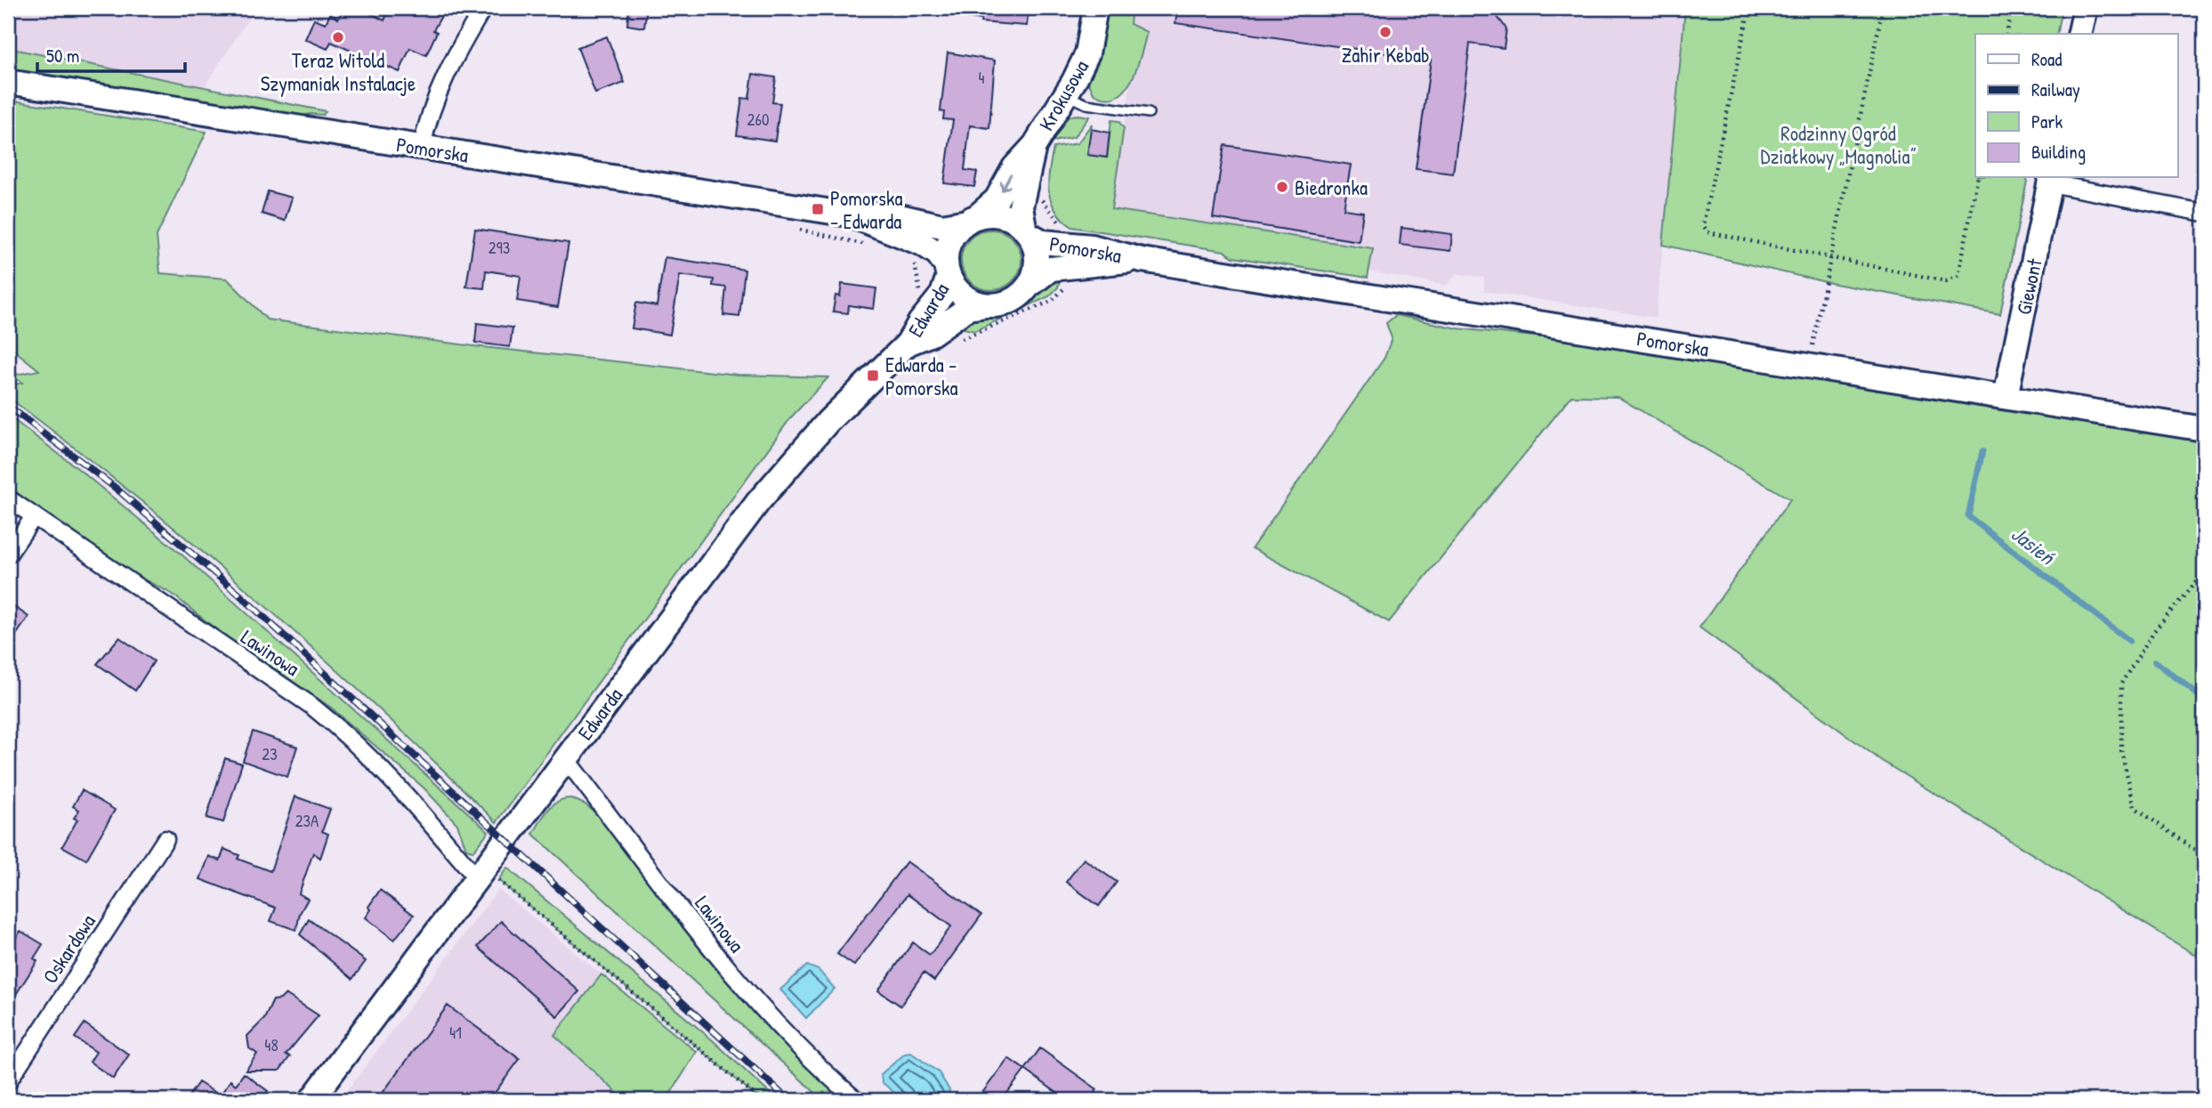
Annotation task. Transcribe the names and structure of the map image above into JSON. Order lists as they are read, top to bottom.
{
  "streets": {
    "street": [
      "Krokusowa",
      "Pomorska",
      "Giewont",
      "Edwarda",
      "Lawinowa",
      "Oskardowa"
    ]
  },
  "crossings": [
    ["Krokusowa", "Pomorska"],
    ["Krokusowa", "Edwarda"],
    ["Pomorska", "Giewont"],
    ["Pomorska", "Edwarda"],
    ["Edwarda", "Lawinowa"]
  ],
  "water": ["Jasień"],
  "parks": ["Rodzinny Ogród Działkowy „Magnolia”"],
  "places": {
    "other": ["Zahir Kebab", "Teraz Witold Szymaniak Instalacje", "Biedronka"],
    "transit": ["Pomorska - Edwarda", "Edwarda - Pomorska"]
  },
  "house_numbers": [
    "4",
    "260",
    "293",
    "23",
    "23A",
    "41",
    "48"
  ],
  "legend": [
    "Road",
    "Railway",
    "Park",
    "Building"
  ],
  "scale_bar": "50 m"
}
